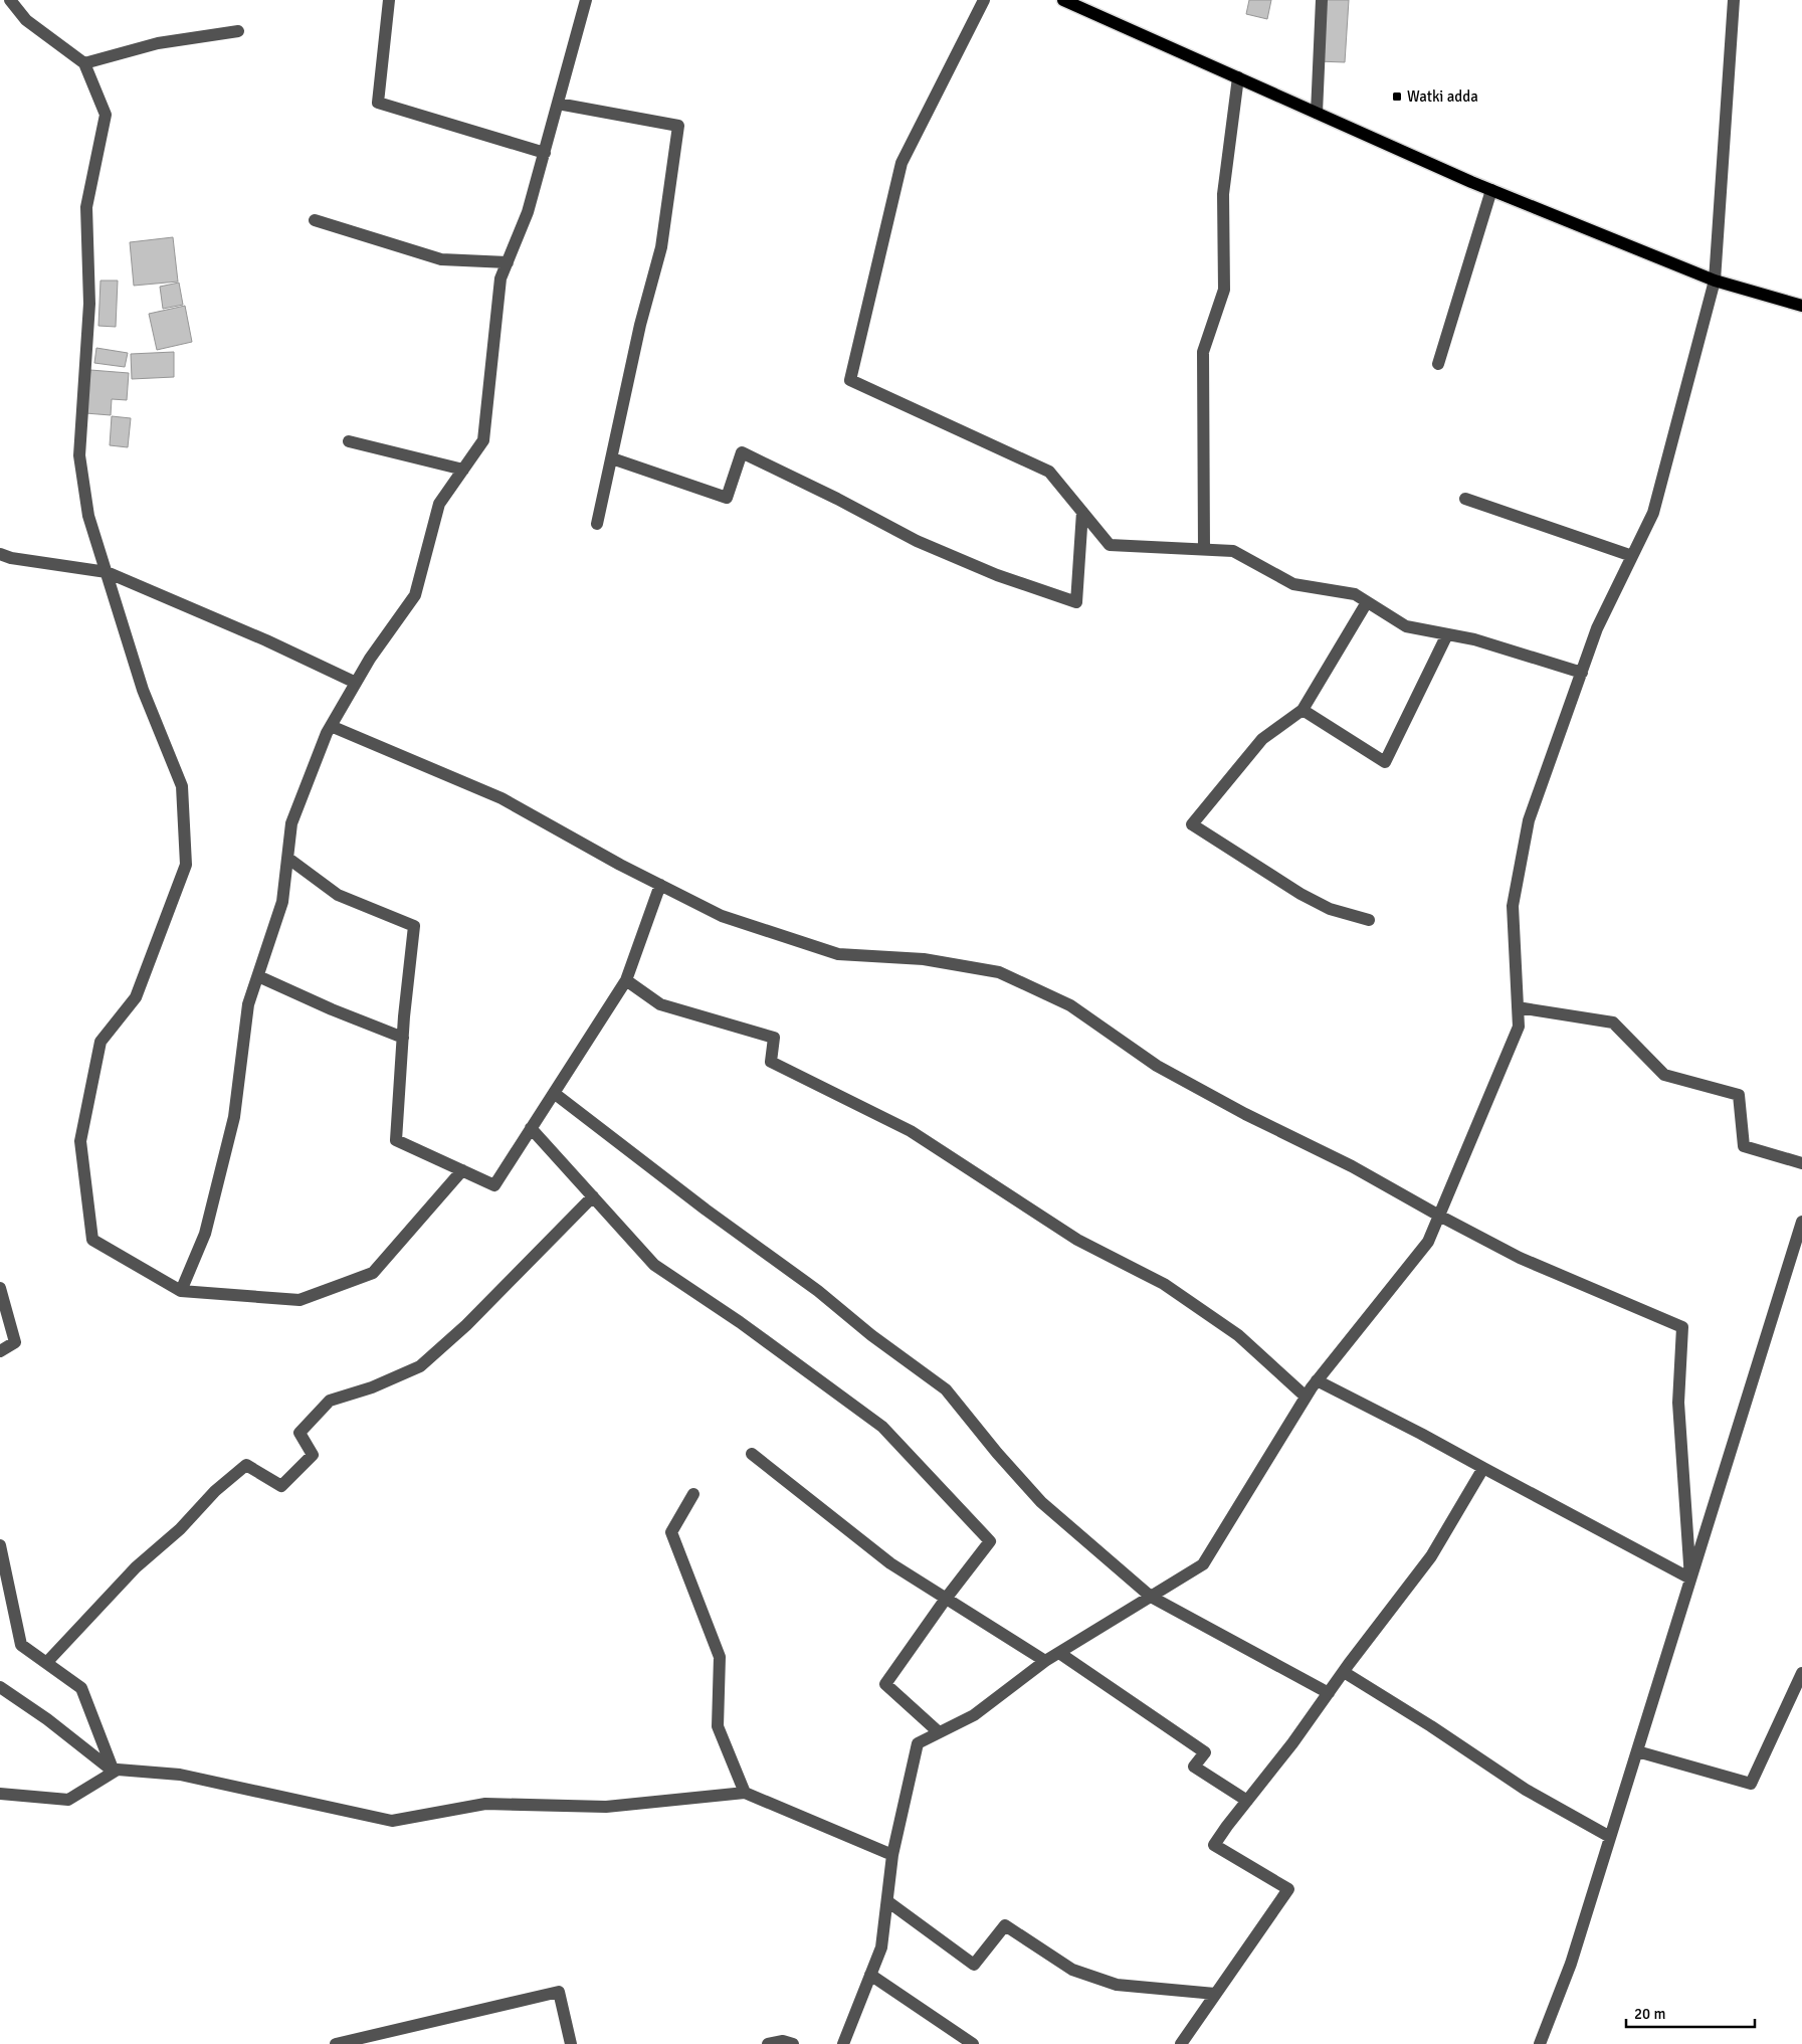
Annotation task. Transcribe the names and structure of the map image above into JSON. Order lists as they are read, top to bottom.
{
  "places": {
    "transit": ["Watki adda"]
  },
  "scale_bar": "20 m"
}
